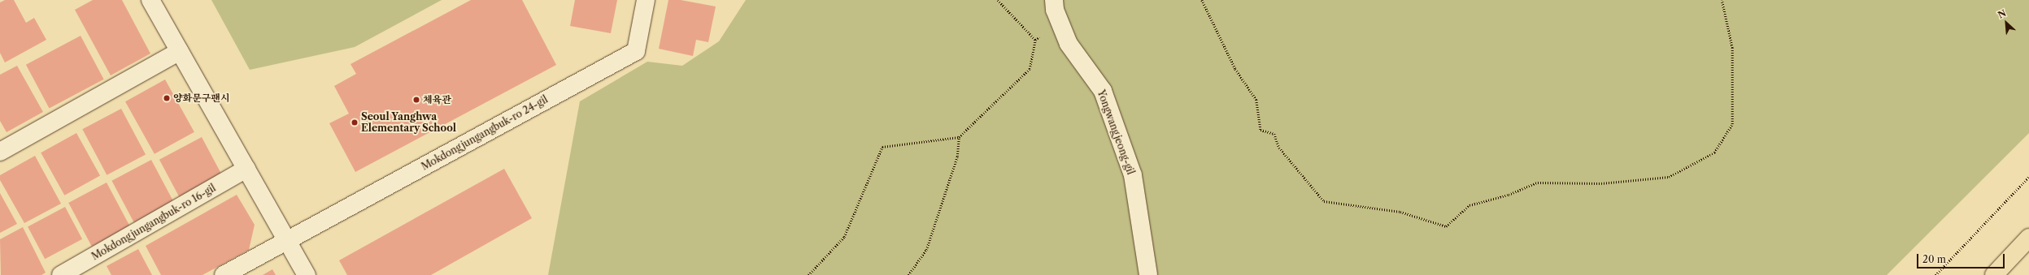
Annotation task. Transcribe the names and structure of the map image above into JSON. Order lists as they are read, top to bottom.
{
  "streets": {
    "street": ["Yongwangjeong-gil", "Mokdongjungangbuk-ro 24-gil", "Mokdongjungangbuk-ro 16-gil"]
  },
  "places": ["양화문구팬시", "체육관", "Seoul Yanghwa Elementary School"],
  "scale_bar": "20 m",
  "north": "top left"
}
